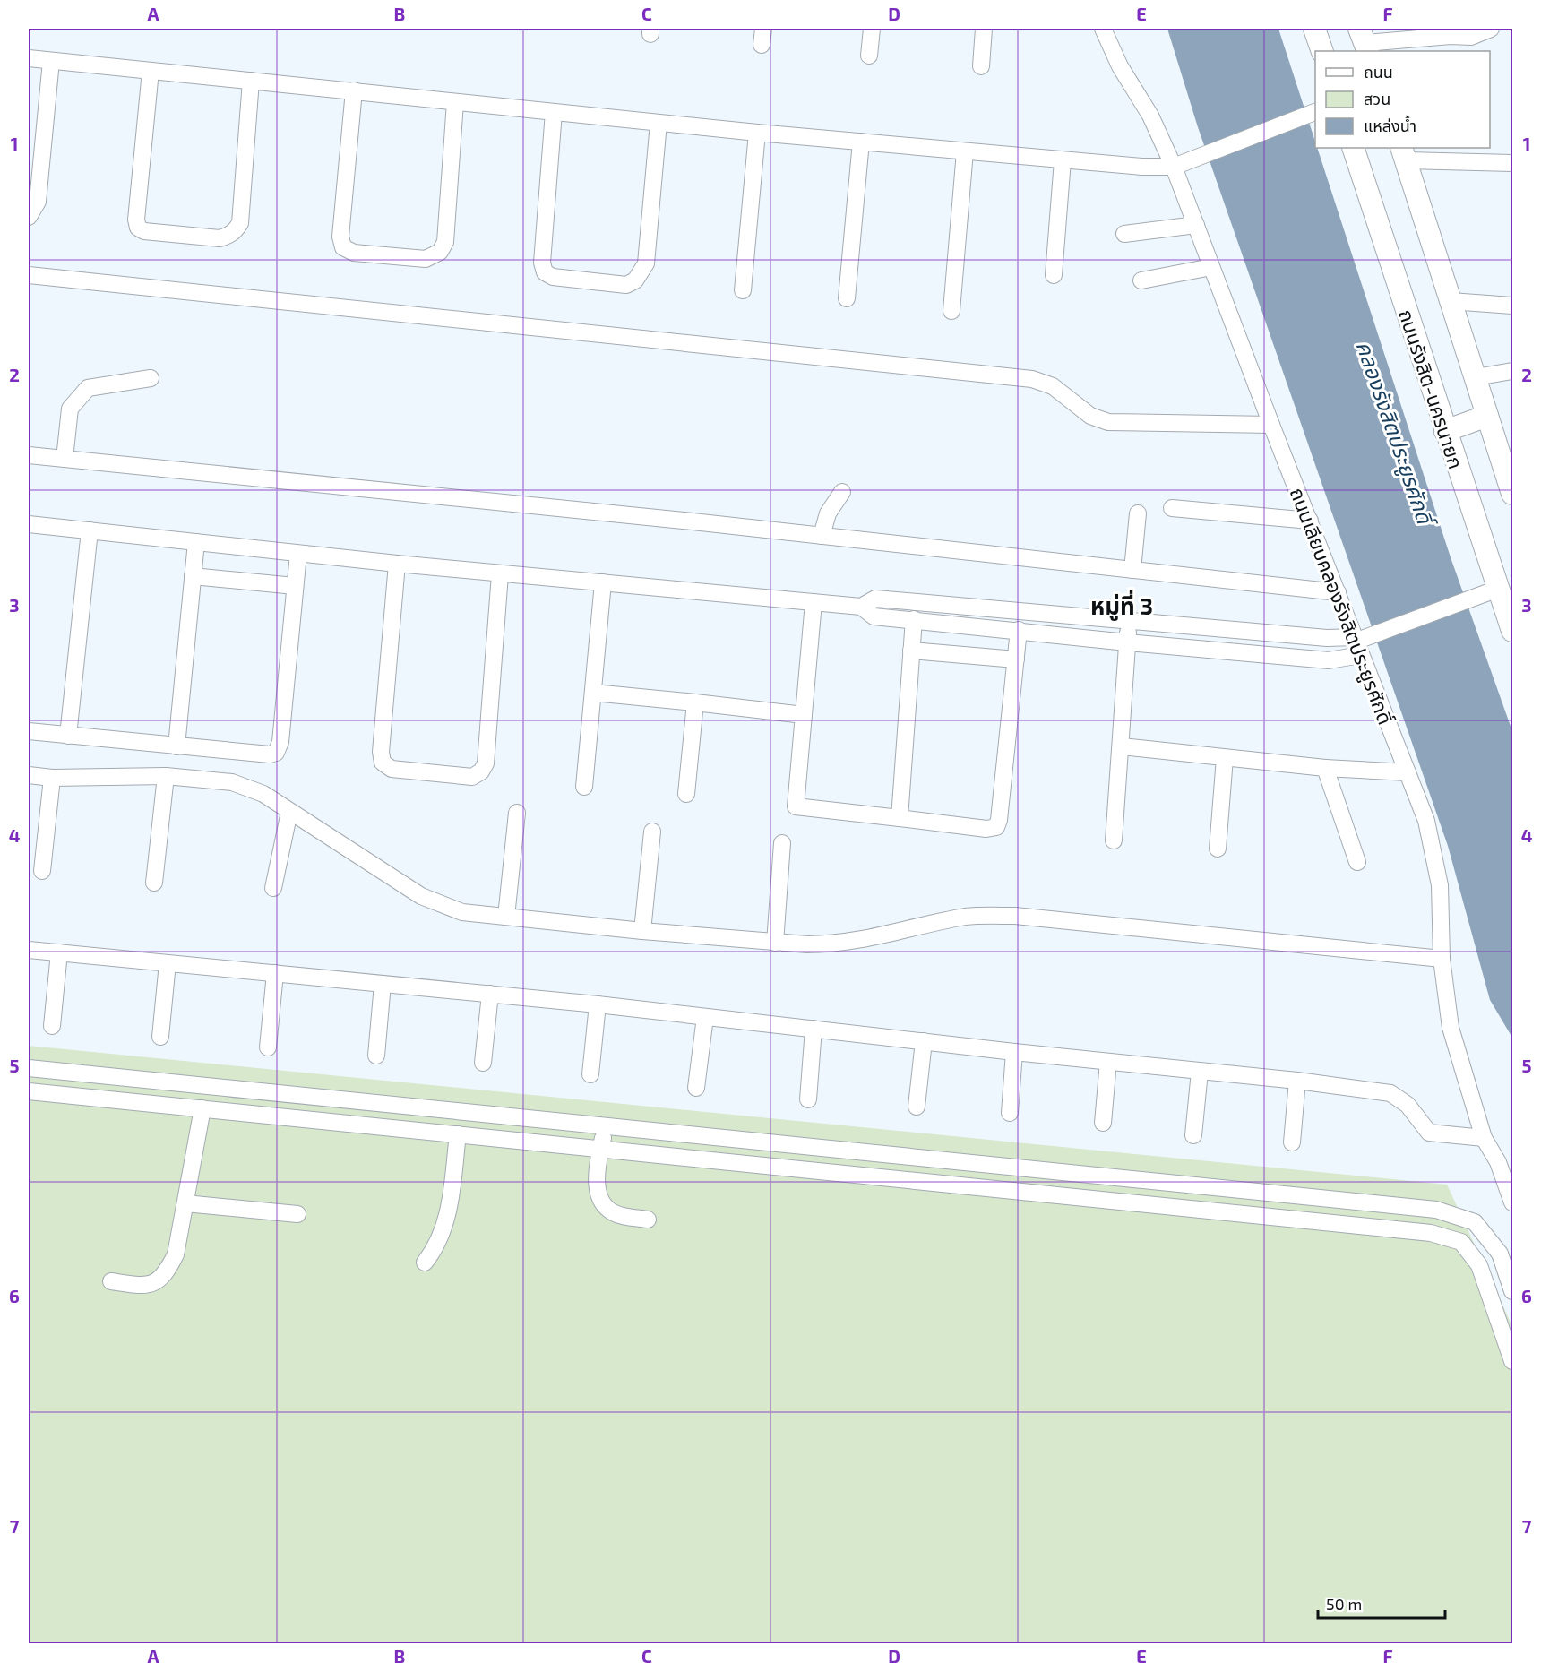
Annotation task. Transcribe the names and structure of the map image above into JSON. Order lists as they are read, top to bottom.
{
  "streets": {
    "main road": ["ถนนรังสิต-นครนายก"],
    "street": ["ถนนเลียบคลองรังสิตประยูรศักดิ์"]
  },
  "districts": ["หมู่ที่ 3"],
  "water": ["คลองรังสิตประยูรศักดิ์"],
  "legend": ["ถนน", "สวน", "แหล่งน้ำ"],
  "scale_bar": "50 m",
  "grid": {
    "columns": [
      "A",
      "B",
      "C",
      "D",
      "E",
      "F"
    ],
    "rows": [
      "1",
      "2",
      "3",
      "4",
      "5",
      "6",
      "7"
    ]
  }
}
